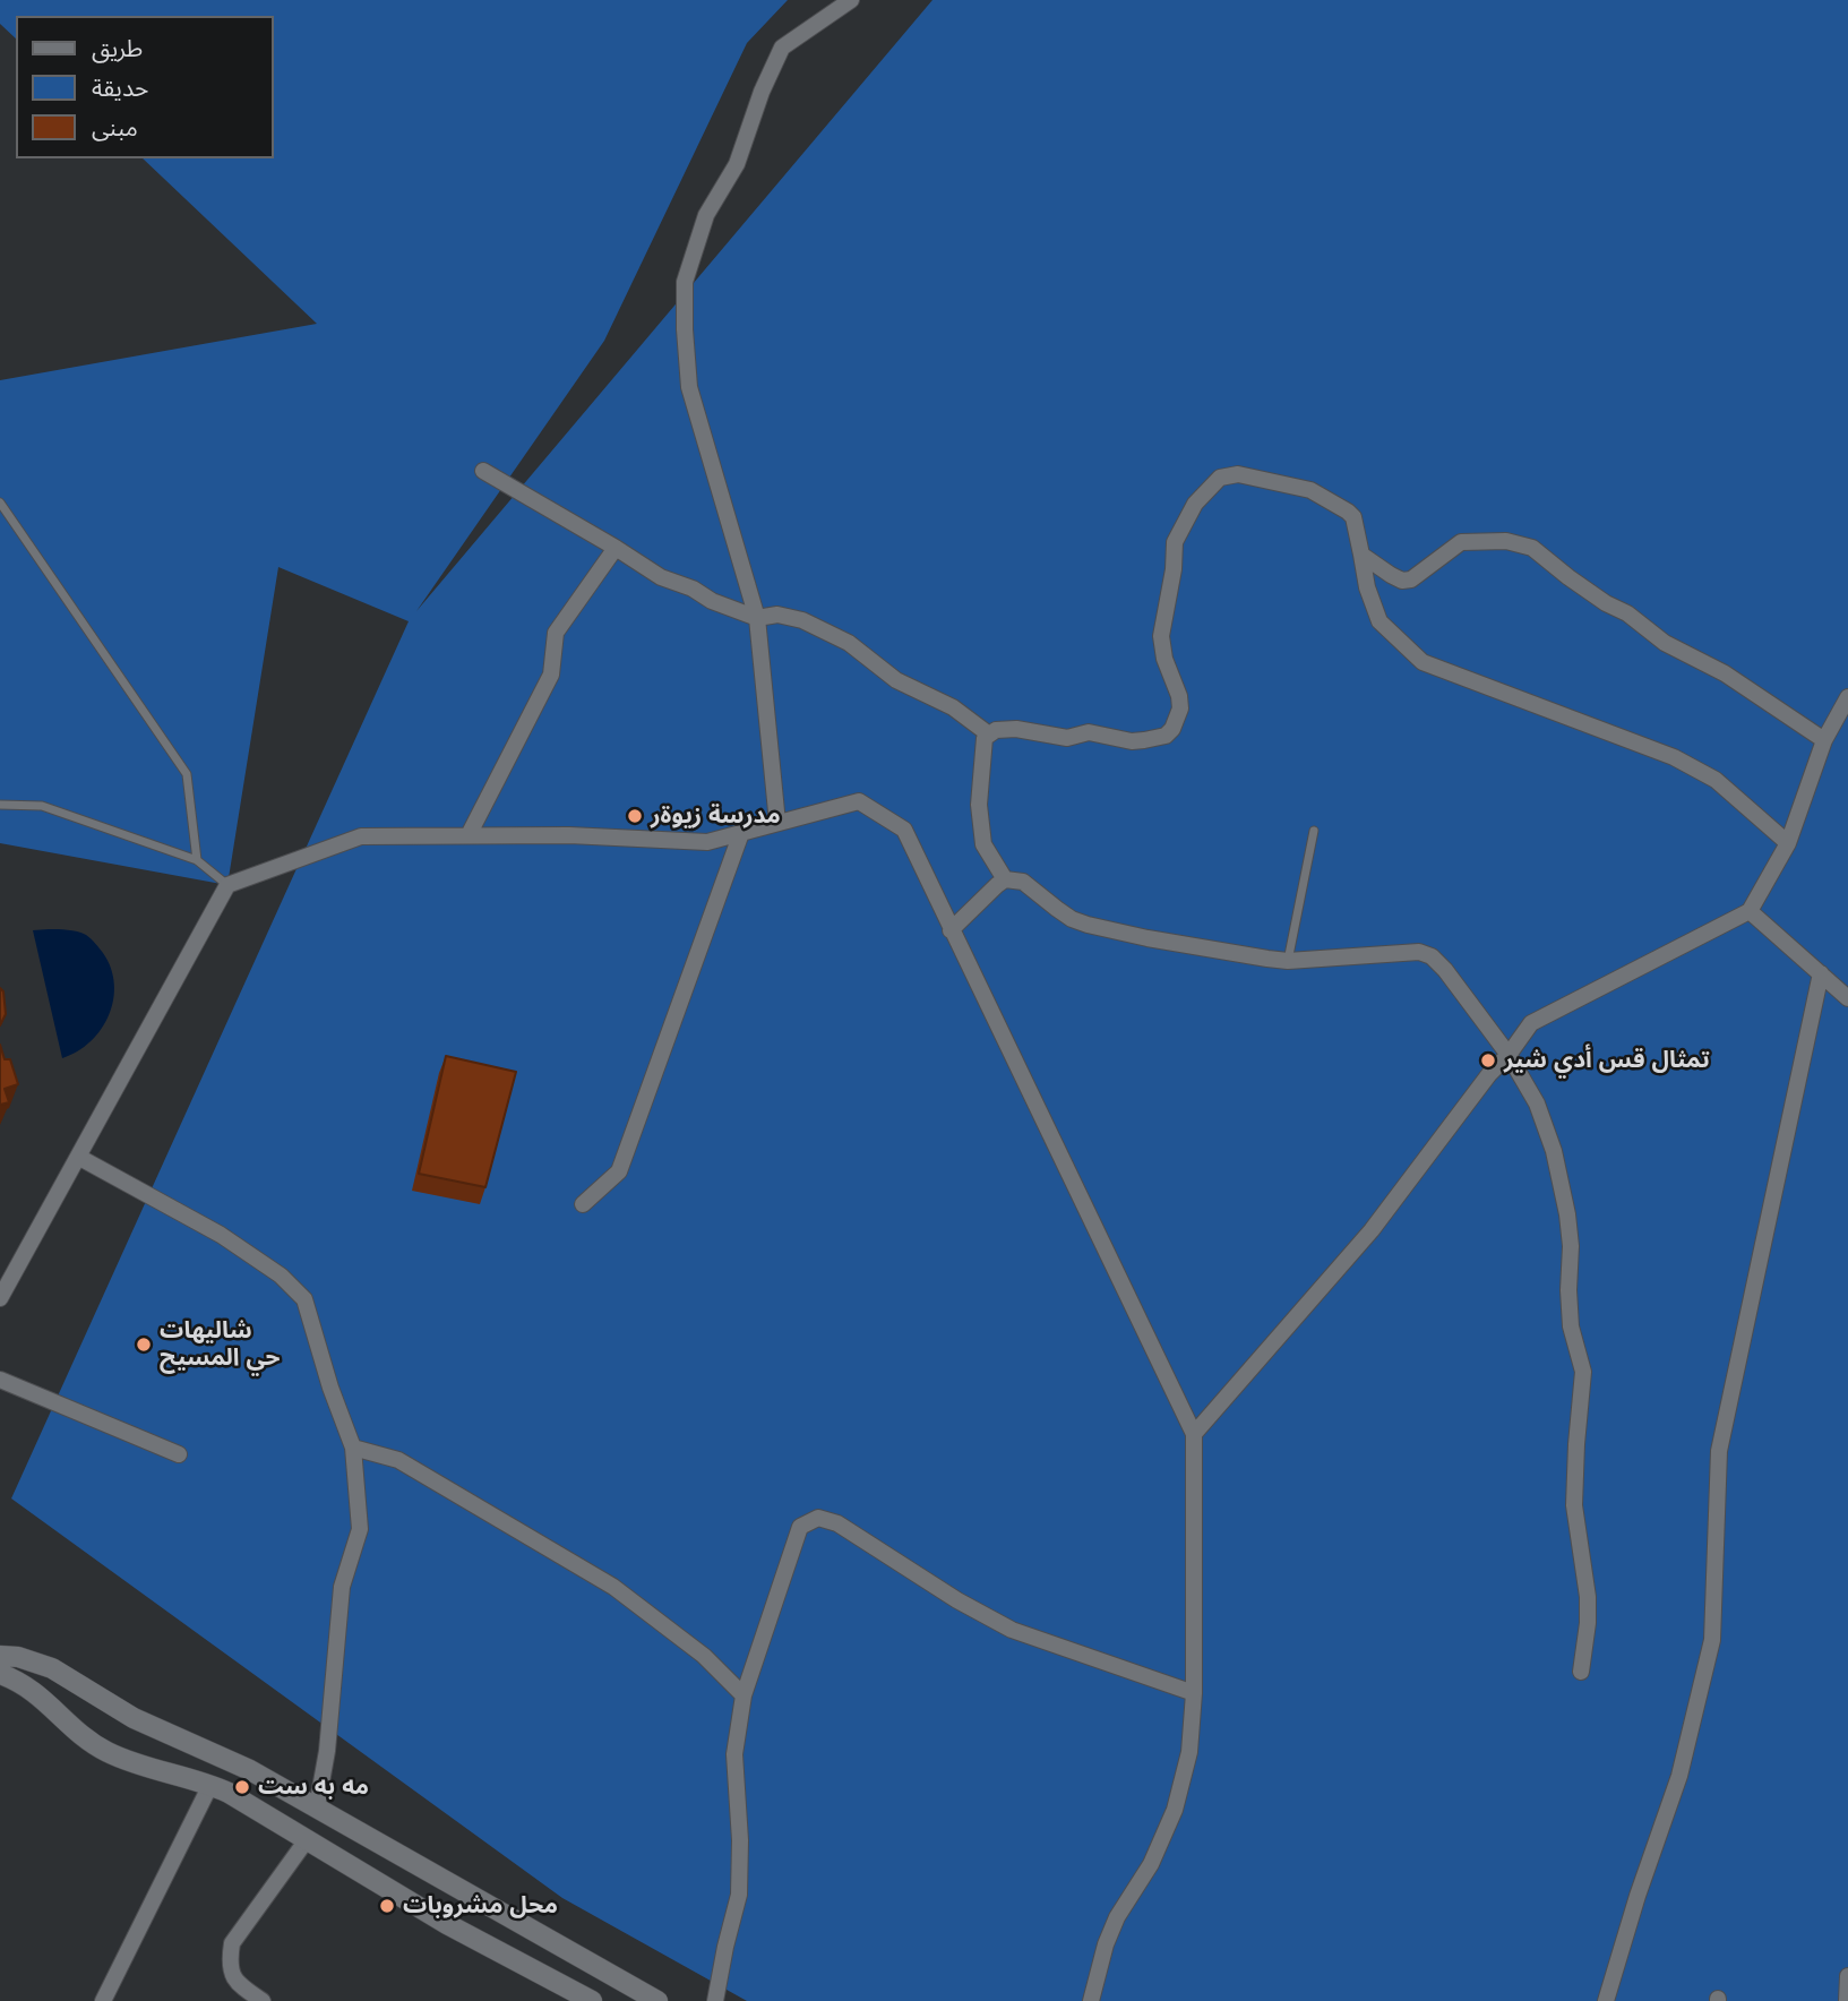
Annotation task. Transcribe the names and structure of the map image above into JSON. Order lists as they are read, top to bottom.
{
  "places": [
    "مدرسة زيوةر",
    "تمثال قس أدي شير",
    "شاليهات حي المسيح",
    "مه به ست",
    "محل مشروبات"
  ],
  "legend": ["طريق", "حديقة", "مبنى"]
}
